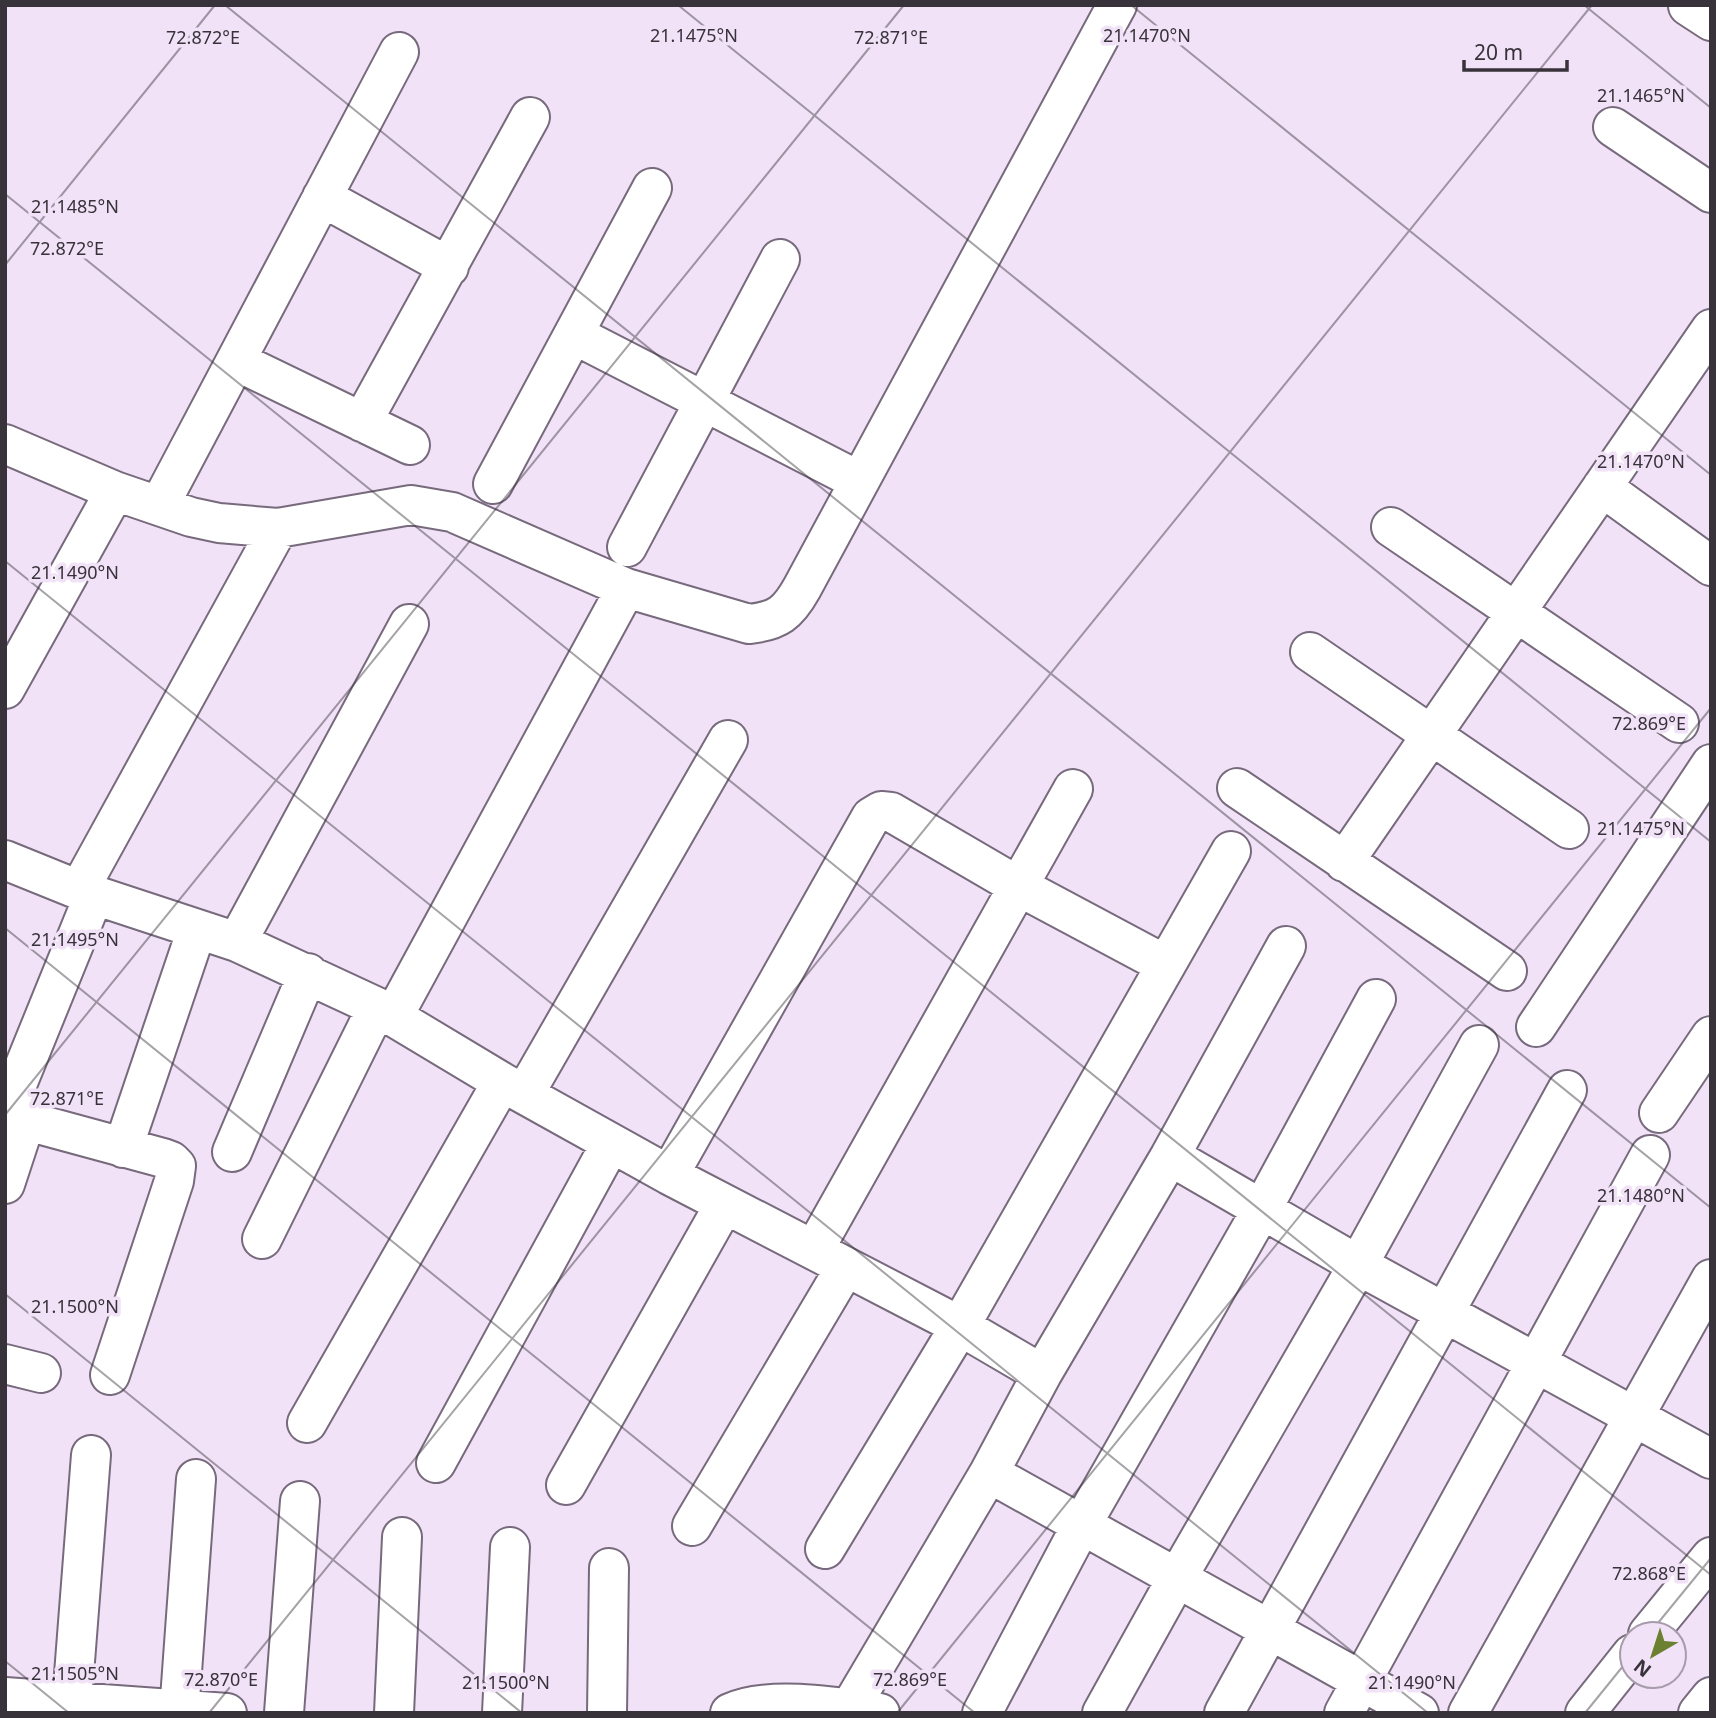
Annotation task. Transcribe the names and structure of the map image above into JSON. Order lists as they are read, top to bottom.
{
  "scale_bar": "20 m",
  "north": "bottom left",
  "coordinates": [
    "21.1475°N",
    "21.1470°N",
    "72.872°E",
    "72.871°E",
    "21.1465°N",
    "21.1485°N",
    "21.1490°N",
    "72.869°E",
    "21.1495°N",
    "21.1480°N",
    "21.1500°N",
    "72.868°E",
    "21.1505°N",
    "72.870°E"
  ]
}
